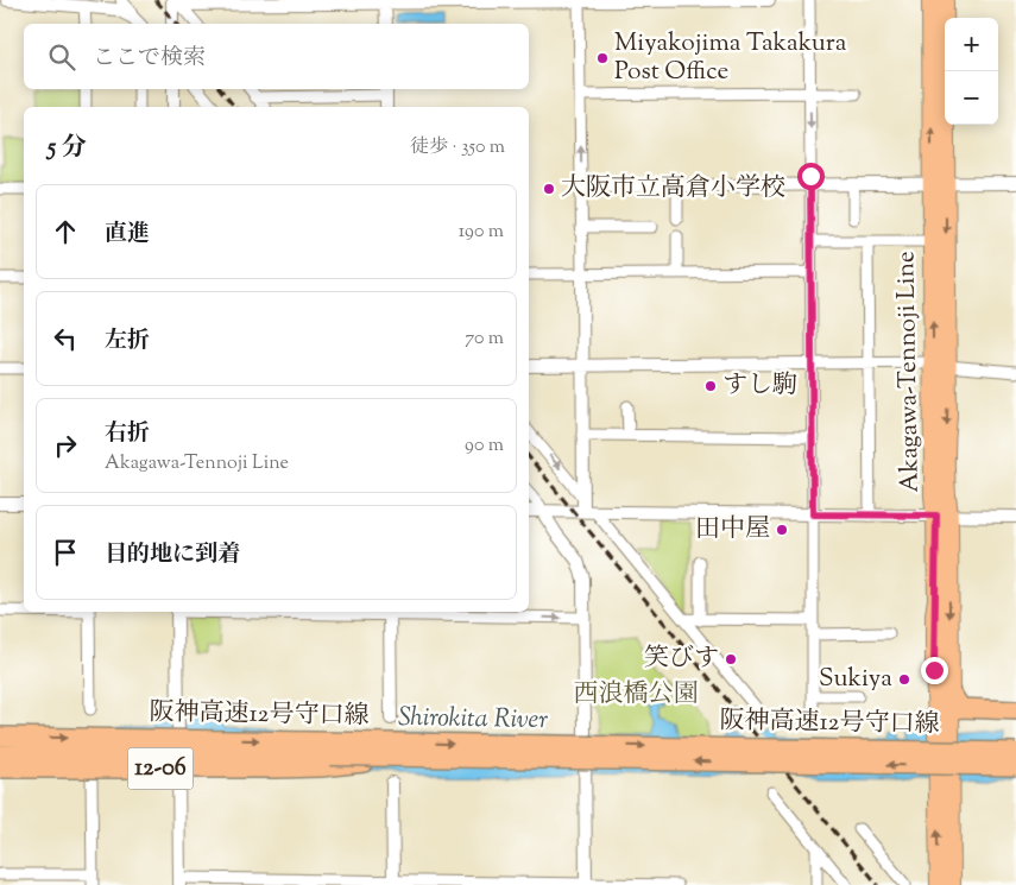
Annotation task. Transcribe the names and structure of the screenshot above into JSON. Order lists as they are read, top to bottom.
{
  "streets": {
    "highway": ["阪神高速12号守口線", "12-06"],
    "main road": ["Akagawa-Tennoji Line"]
  },
  "crossings": [
    ["阪神高速12号守口線", "12-06"]
  ],
  "water": ["Shirokita River"],
  "parks": ["西浪橋公園"],
  "places": [
    "Miyakojima Takakura Post Office",
    "大阪市立高倉小学校",
    "すし駒",
    "田中屋",
    "笑びす",
    "Sukiya"
  ],
  "page": {
    "map_buttons": ["+", "−"],
    "search": "ここで検索",
    "heading": ["5 分", "徒歩 · 350 m"],
    "list": [
      ["直進", "190 m"],
      ["左折", "70 m"],
      ["右折", "Akagawa-Tennoji Line", "90 m"],
      "目的地に到着"
    ]
  }
}
